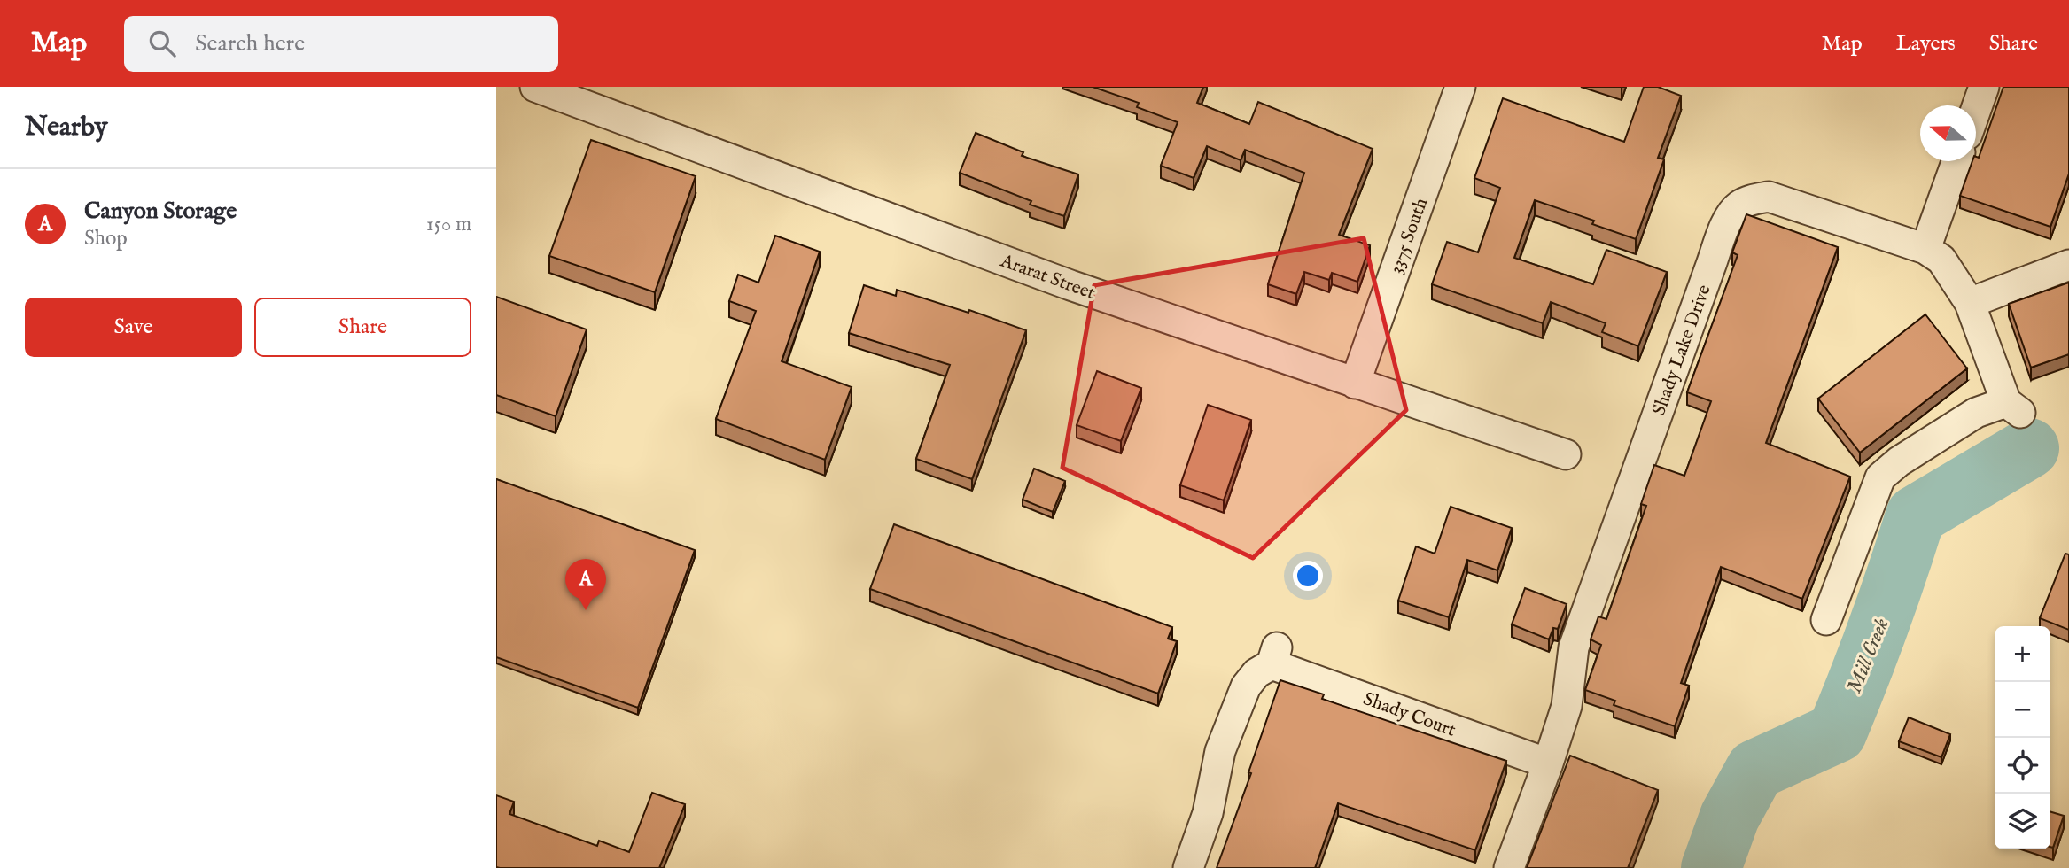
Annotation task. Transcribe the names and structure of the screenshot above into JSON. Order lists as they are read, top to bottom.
{
  "streets": {
    "street": [
      "3375 South",
      "Ararat Street",
      "Shady Lake Drive",
      "Shady Court"
    ]
  },
  "crossings": [
    ["3375 South", "Ararat Street"],
    ["Shady Lake Drive", "Shady Court"]
  ],
  "water": ["Mill Creek"],
  "north": "left",
  "page": {
    "header": "Map",
    "search": "Search here",
    "nav": ["Map", "Layers", "Share"],
    "heading": "Nearby",
    "list": [
      {
        "mark": "A",
        "name": "Canyon Storage",
        "note": "Shop",
        "value": "150 m"
      }
    ],
    "buttons": ["Save", "Share"],
    "pins": "A",
    "map_buttons": ["+", "−"]
  }
}
